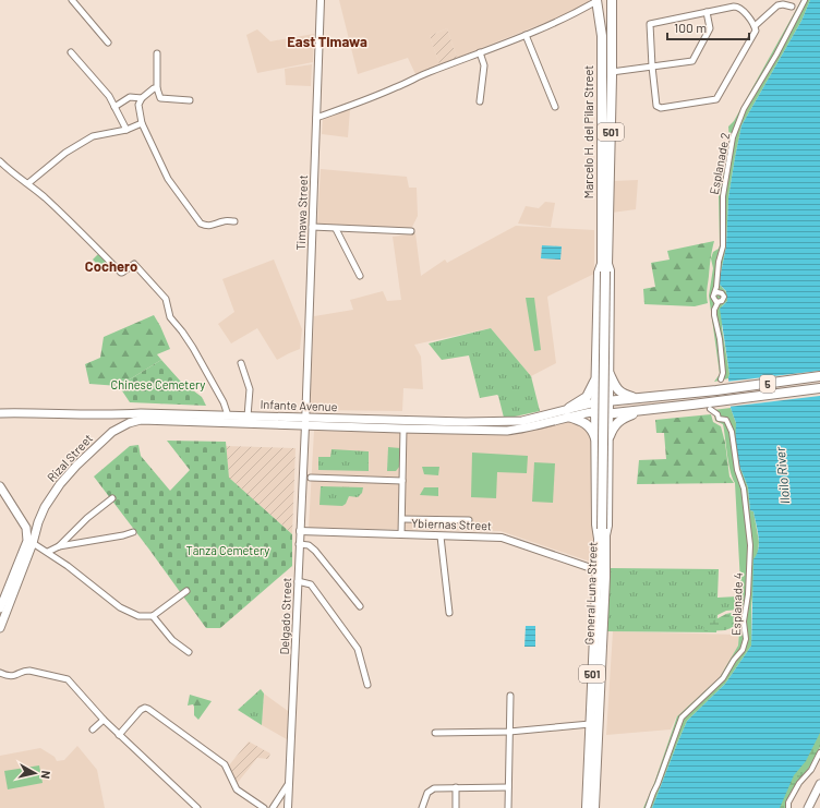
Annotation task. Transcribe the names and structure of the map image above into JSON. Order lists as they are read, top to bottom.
{
  "streets": {
    "main road": [
      "Marcelo H. del Pilar Street",
      "501",
      "5",
      "Infante Avenue",
      "Rizal Street",
      "General Luna Street"
    ],
    "street": [
      "Esplanade 2",
      "Timawa Street",
      "Ybiernas Street",
      "Esplanade 4",
      "Delgado Street"
    ]
  },
  "crossings": [
    ["Marcelo H. del Pilar Street", "5"],
    ["Marcelo H. del Pilar Street", "Infante Avenue"],
    ["Marcelo H. del Pilar Street", "General Luna Street"],
    ["Timawa Street", "Infante Avenue"],
    ["Timawa Street", "Delgado Street"],
    ["5", "Infante Avenue"],
    ["5", "General Luna Street"],
    ["Infante Avenue", "Rizal Street"],
    ["Infante Avenue", "General Luna Street"],
    ["Infante Avenue", "Delgado Street"],
    ["Ybiernas Street", "General Luna Street"],
    ["Ybiernas Street", "Delgado Street"]
  ],
  "districts": ["East Timawa", "Cochero"],
  "water": ["Iloilo River"],
  "parks": ["Chinese Cemetery", "Tanza Cemetery"],
  "scale_bar": "100 m",
  "north": "right"
}
